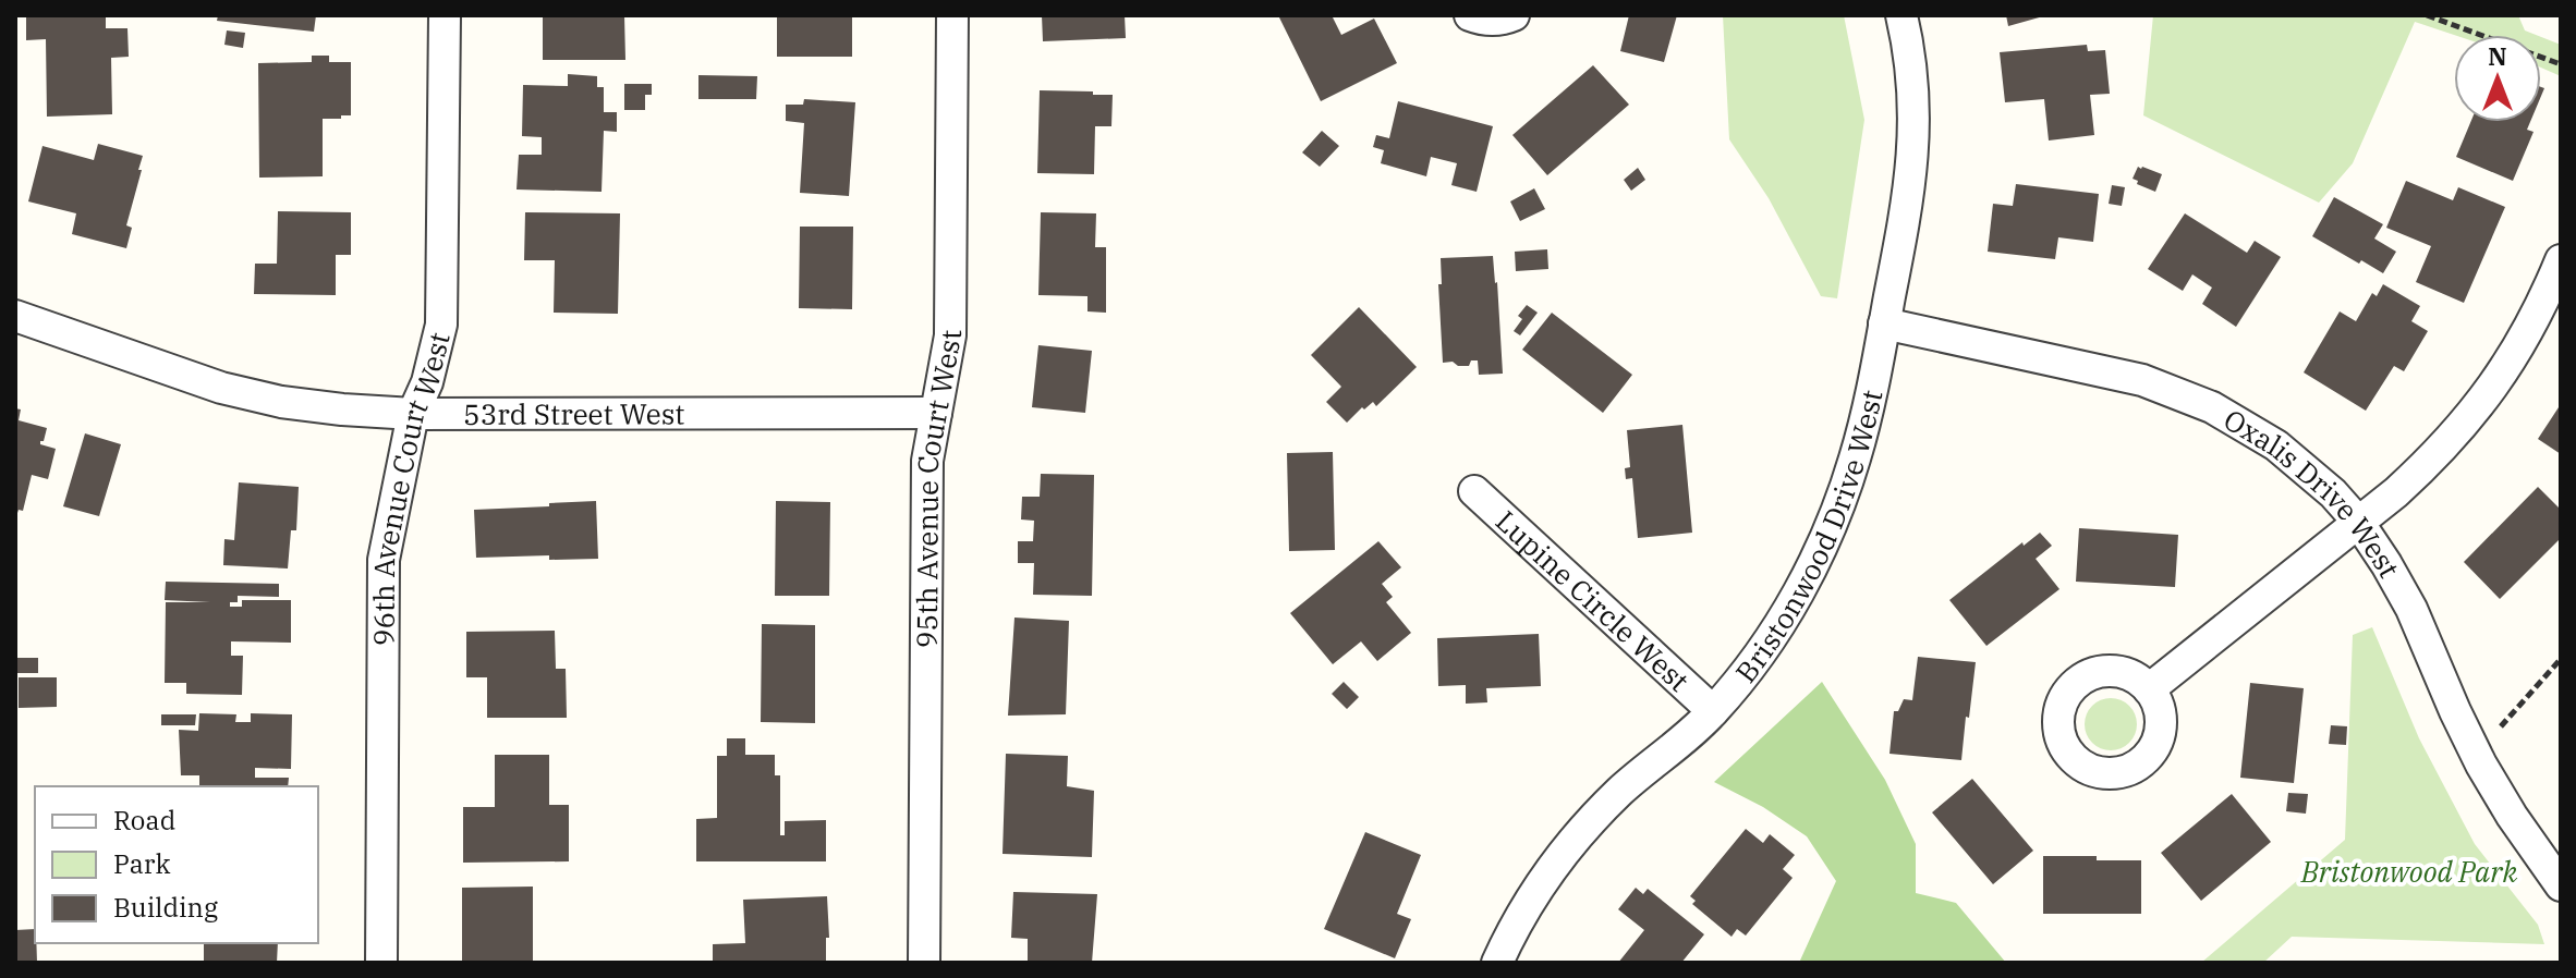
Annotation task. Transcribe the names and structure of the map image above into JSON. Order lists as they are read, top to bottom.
{
  "streets": {
    "street": [
      "53rd Street West",
      "96th Avenue Court West",
      "95th Avenue Court West",
      "Oxalis Drive West",
      "Bristonwood Drive West",
      "Lupine Circle West"
    ]
  },
  "crossings": [
    ["53rd Street West", "96th Avenue Court West"],
    ["53rd Street West", "95th Avenue Court West"],
    ["Oxalis Drive West", "Bristonwood Drive West"],
    ["Bristonwood Drive West", "Lupine Circle West"]
  ],
  "parks": ["Bristonwood Park"],
  "legend": ["Road", "Park", "Building"],
  "north": "top"
}
